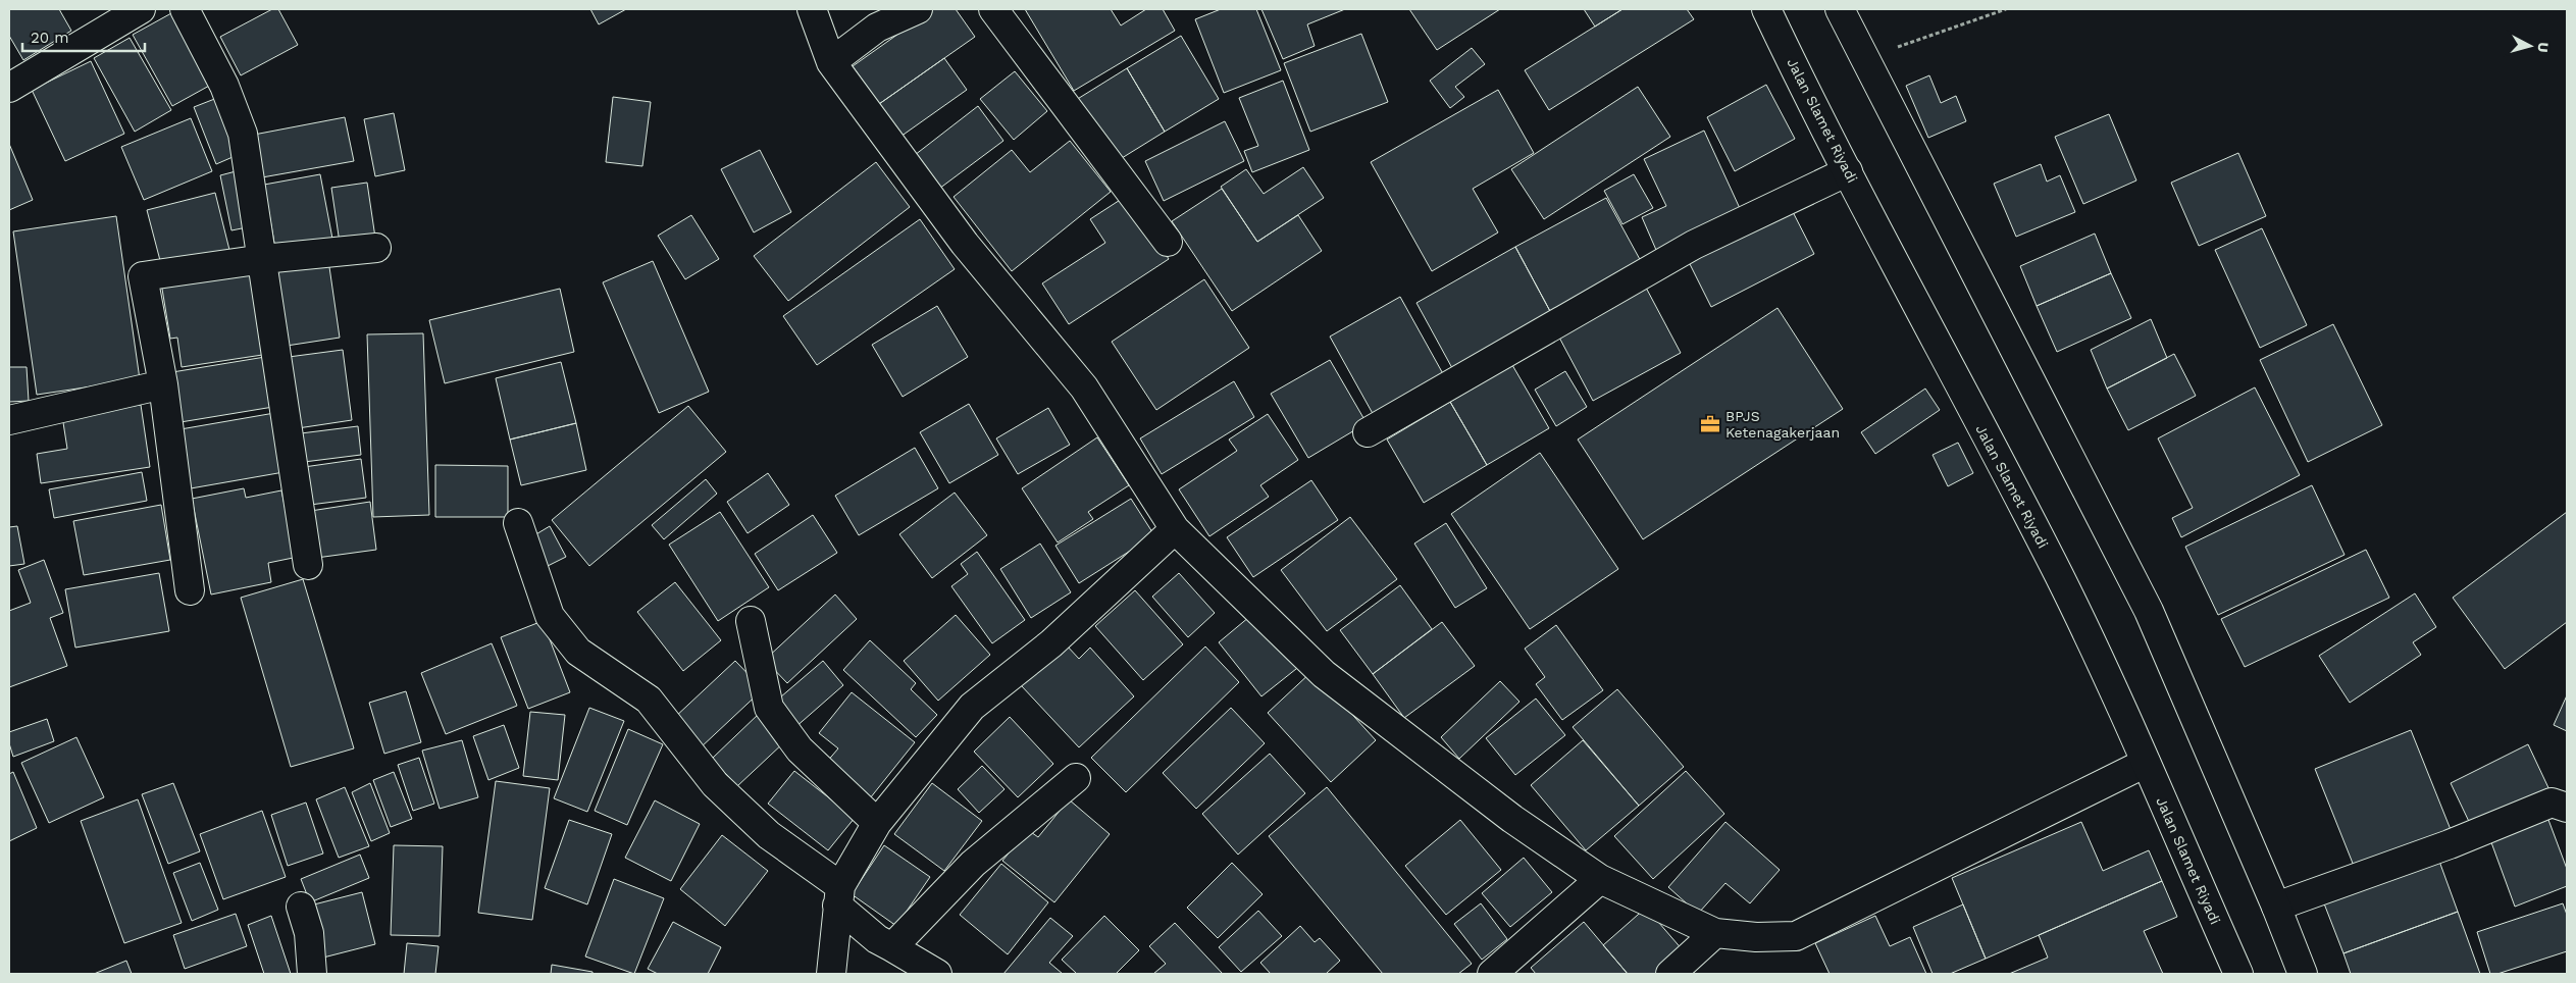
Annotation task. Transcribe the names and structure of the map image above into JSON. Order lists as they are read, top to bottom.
{
  "streets": {
    "street": ["Jalan Slamet Riyadi"]
  },
  "places": {
    "office": ["BPJS Ketenagakerjaan"]
  },
  "scale_bar": "20 m",
  "north": "right"
}
